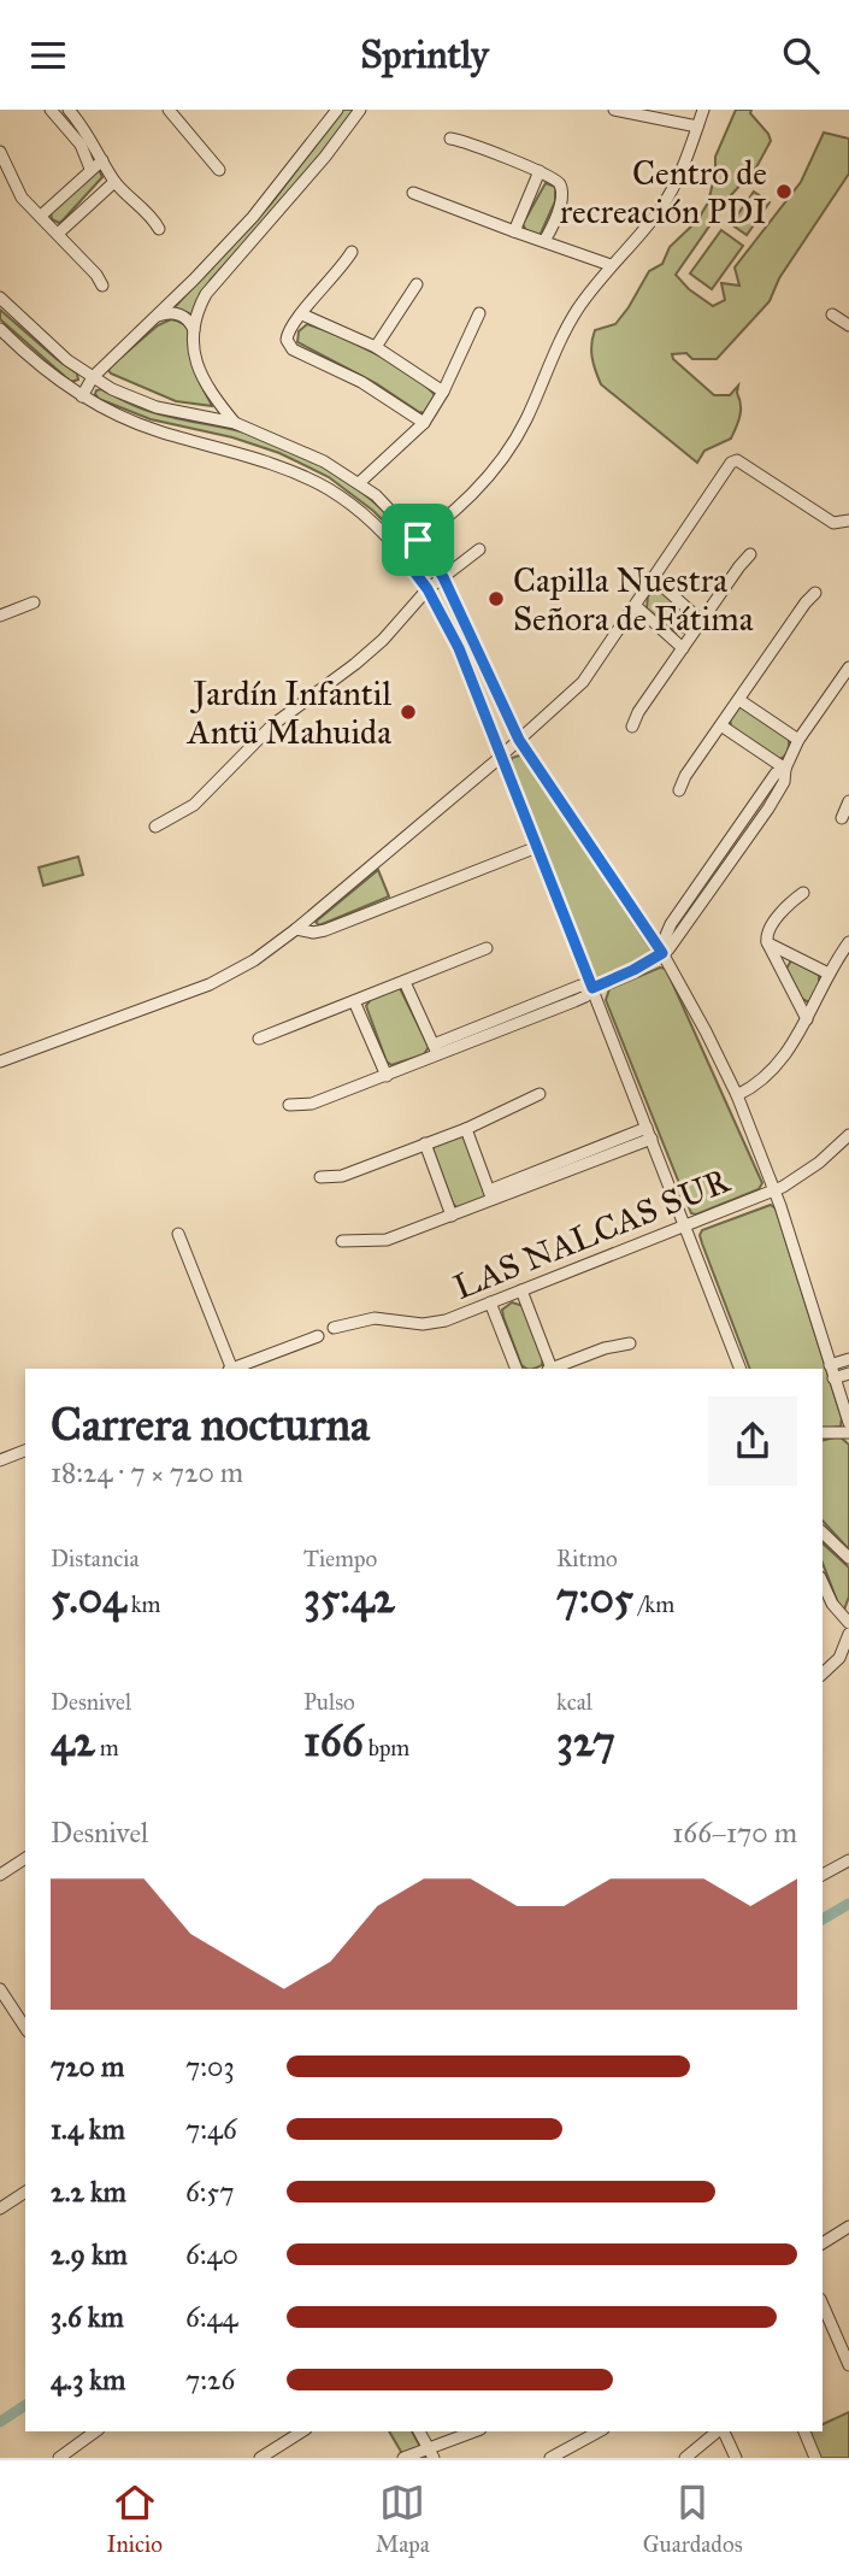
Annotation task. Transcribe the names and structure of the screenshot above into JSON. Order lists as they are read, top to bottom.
{
  "streets": {
    "street": ["LAS NALCAS SUR"]
  },
  "places": ["Centro de recreación PDI", "Capilla Nuestra Señora de Fátima", "Jardín Infantil Antü Mahuida"],
  "page": {
    "header": "Sprintly",
    "heading": ["Carrera nocturna", "18:24 · 7 × 720 m"],
    "stats": [
      ["Distancia", "5.04 km"],
      ["Tiempo", "35:42"],
      ["Ritmo", "7:05 /km"],
      ["Desnivel", "42 m"],
      ["Pulso", "166 bpm"],
      ["kcal", "327"]
    ],
    "chart": ["Desnivel", "166–170 m"],
    "list": [
      {
        "name": "720 m",
        "note": "7:03"
      },
      {
        "name": "1.4 km",
        "note": "7:46"
      },
      {
        "name": "2.2 km",
        "note": "6:57"
      },
      {
        "name": "2.9 km",
        "note": "6:40"
      },
      {
        "name": "3.6 km",
        "note": "6:44"
      },
      {
        "name": "4.3 km",
        "note": "7:26"
      }
    ],
    "tabs": ["Inicio", "Mapa", "Guardados"]
  }
}
